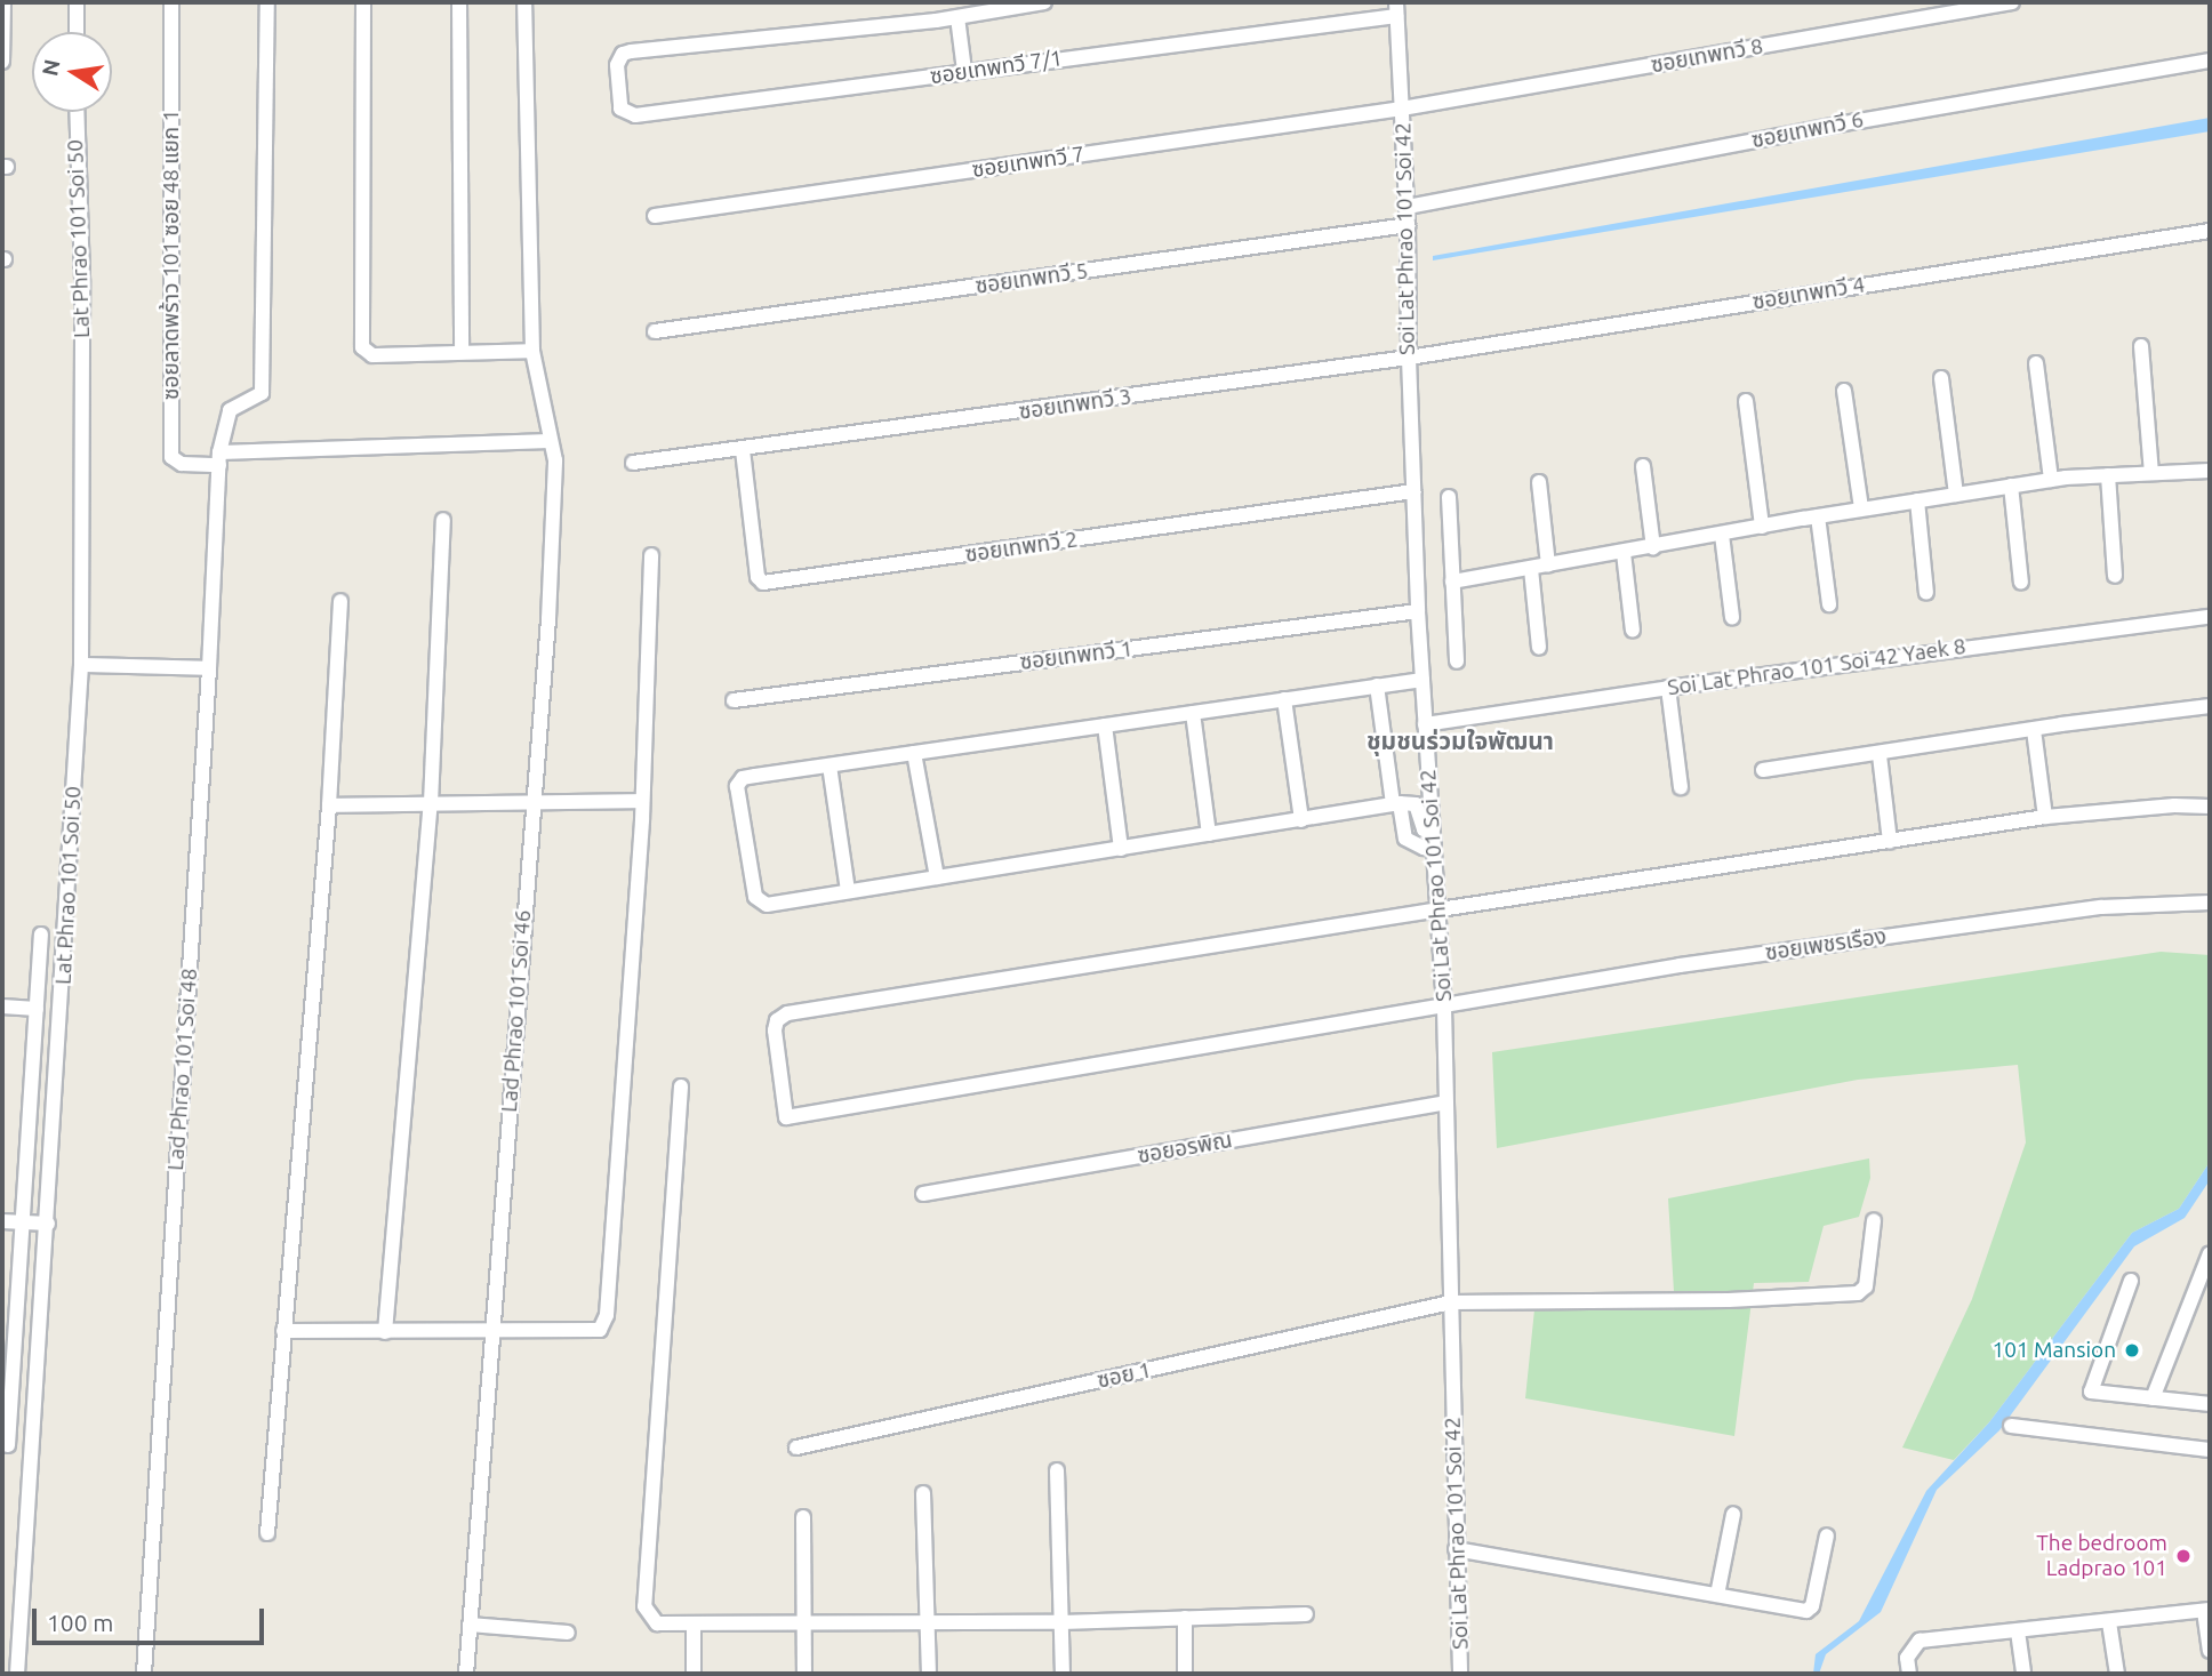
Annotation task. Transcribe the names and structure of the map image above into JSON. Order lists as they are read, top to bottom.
{
  "streets": {
    "street": [
      "ซอยเทพทวี 8",
      "ซอยเทพทวี 7/1",
      "ซอยเทพทวี 6",
      "ซอยเทพทวี 7",
      "Lat Phrao 101 Soi 50",
      "Soi Lat Phrao 101 Soi 42",
      "ซอยลาดพร้าว 101 ซอย 48 แยก 1",
      "ซอยเทพทวี 5",
      "ซอยเทพทวี 4",
      "ซอยเทพทวี 3",
      "ซอยเทพทวี 2",
      "ซอยเทพทวี 1",
      "Soi Lat Phrao 101 Soi 42 Yaek 8",
      "ซอยเพชรเรือง",
      "Lad Phrao 101 Soi 46",
      "Lad Phrao 101 Soi 48",
      "ซอยอรพิณ",
      "ซอย 1"
    ]
  },
  "crossings": [
    ["ซอยเทพทวี 8", "ซอยเทพทวี 7"],
    ["ซอยเทพทวี 8", "Soi Lat Phrao 101 Soi 42"],
    ["ซอยเทพทวี 7/1", "Soi Lat Phrao 101 Soi 42"],
    ["ซอยเทพทวี 6", "Soi Lat Phrao 101 Soi 42"],
    ["ซอยเทพทวี 7", "Soi Lat Phrao 101 Soi 42"],
    ["Soi Lat Phrao 101 Soi 42", "ซอยเทพทวี 5"],
    ["Soi Lat Phrao 101 Soi 42", "ซอยเทพทวี 4"],
    ["Soi Lat Phrao 101 Soi 42", "ซอยเทพทวี 3"],
    ["Soi Lat Phrao 101 Soi 42", "ซอยเทพทวี 2"],
    ["Soi Lat Phrao 101 Soi 42", "ซอยเทพทวี 1"],
    ["Soi Lat Phrao 101 Soi 42", "Soi Lat Phrao 101 Soi 42 Yaek 8"],
    ["Soi Lat Phrao 101 Soi 42", "ซอยเพชรเรือง"],
    ["Soi Lat Phrao 101 Soi 42", "ซอยอรพิณ"],
    ["Soi Lat Phrao 101 Soi 42", "ซอย 1"],
    ["ซอยลาดพร้าว 101 ซอย 48 แยก 1", "Lad Phrao 101 Soi 48"],
    ["ซอยเทพทวี 4", "ซอยเทพทวี 3"],
    ["ซอยเทพทวี 3", "ซอยเทพทวี 2"]
  ],
  "districts": ["ชุมชนร่วมใจพัฒนา"],
  "places": ["101 Mansion", "The bedroom Ladprao 101"],
  "scale_bar": "100 m",
  "north": "left"
}
